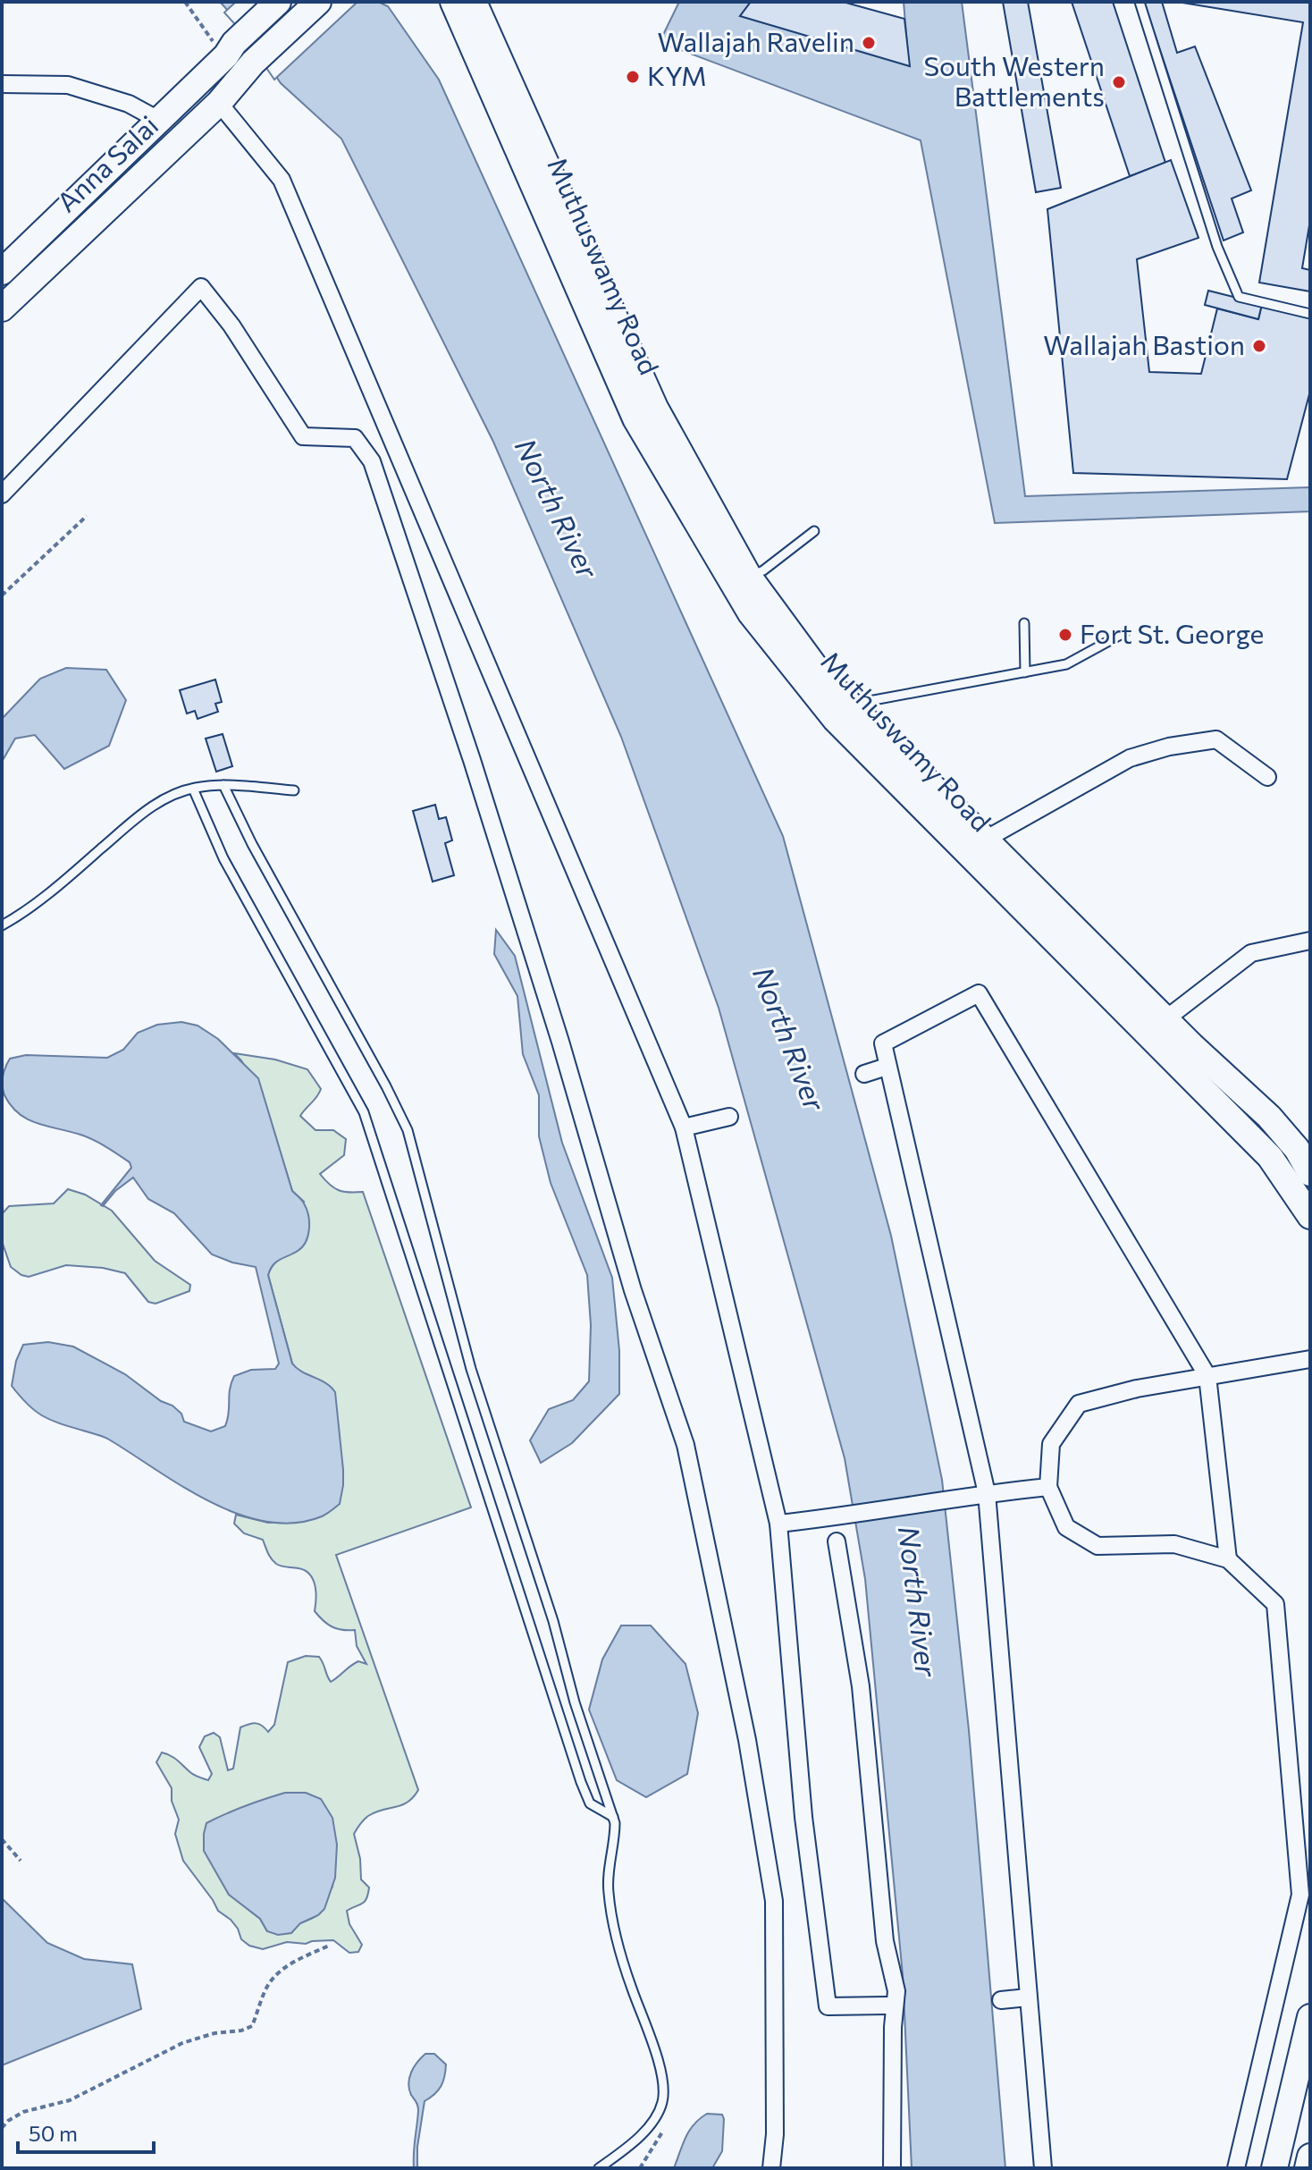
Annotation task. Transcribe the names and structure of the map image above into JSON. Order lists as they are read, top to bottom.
{
  "streets": {
    "main road": ["Anna Salai", "Muthuswamy Road"]
  },
  "water": ["North River"],
  "places": [
    "Wallajah Ravelin",
    "KYM",
    "South Western Battlements",
    "Wallajah Bastion",
    "Fort St. George"
  ],
  "scale_bar": "50 m"
}
